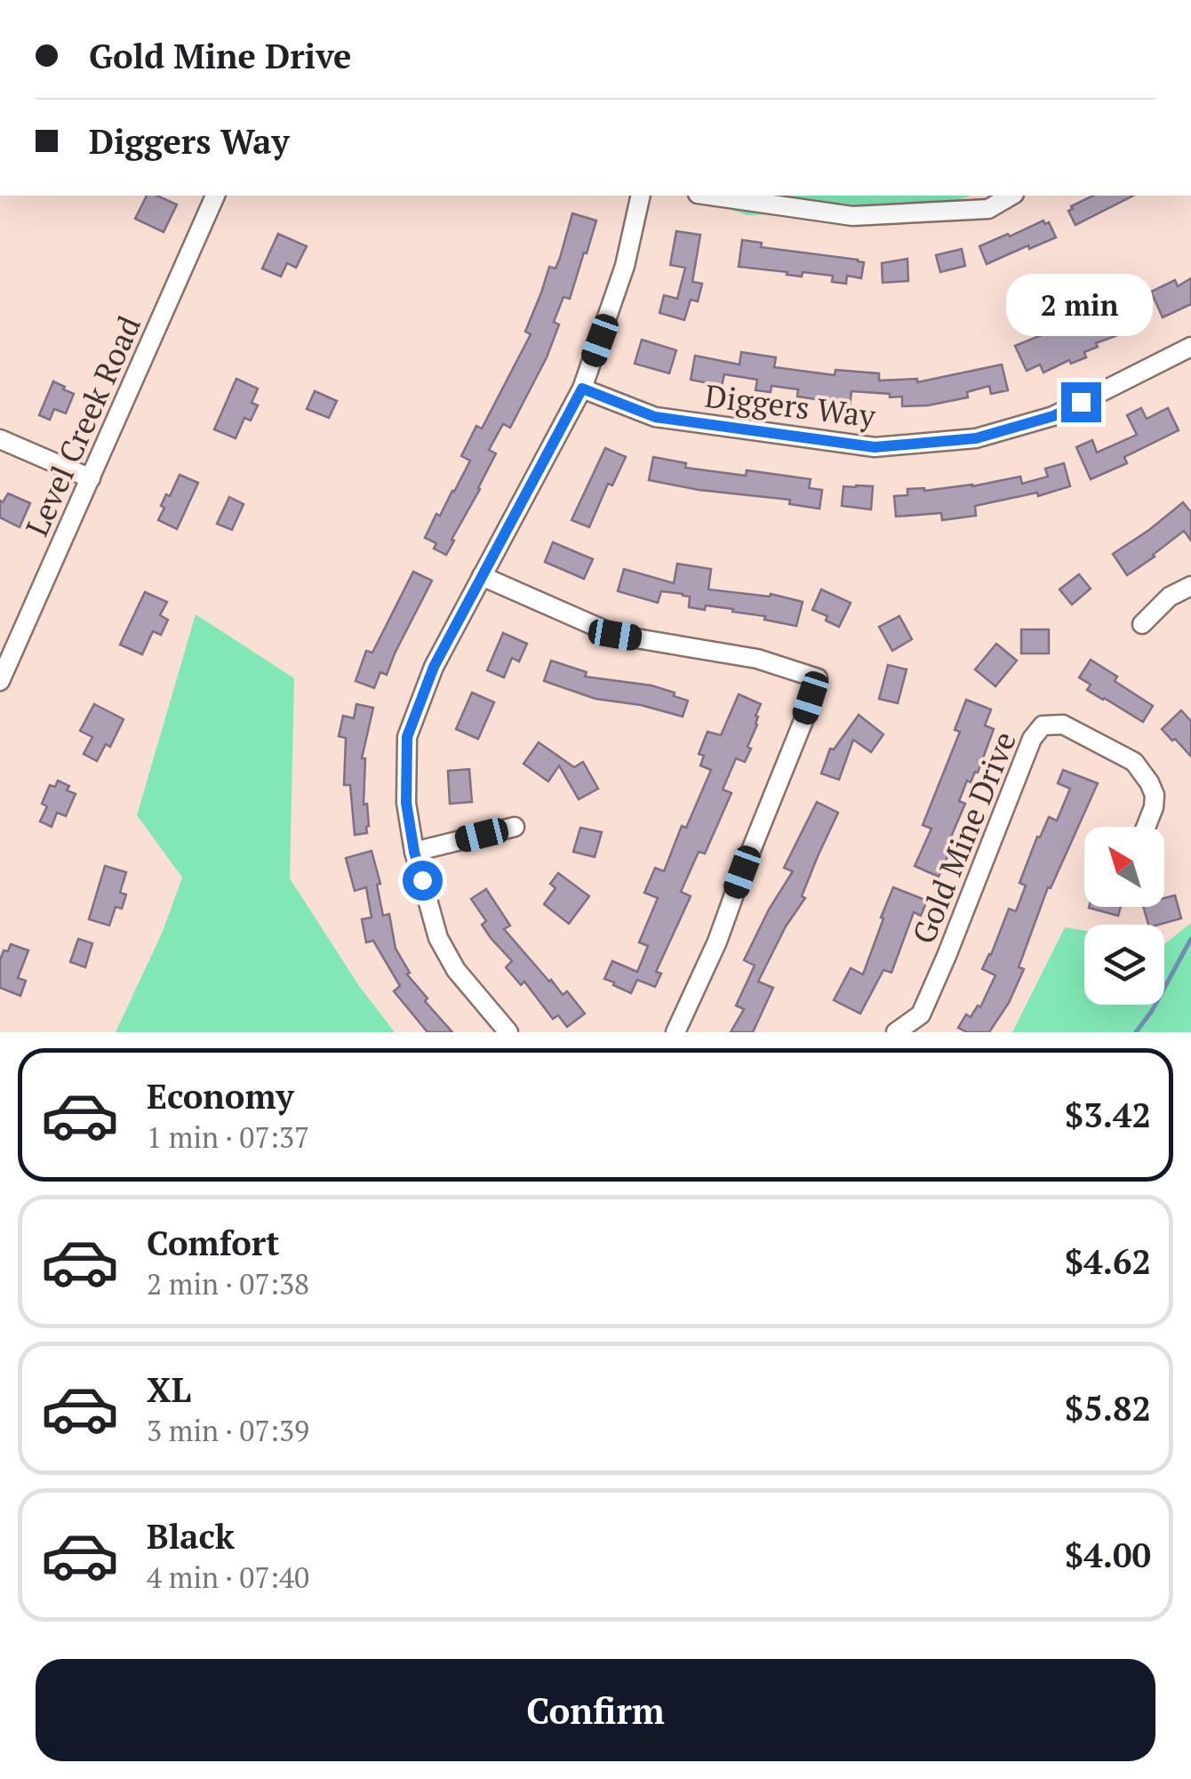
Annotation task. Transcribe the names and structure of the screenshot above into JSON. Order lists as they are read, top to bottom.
{
  "streets": {
    "street": ["Diggers Way", "Level Creek Road", "Gold Mine Drive"]
  },
  "north": "top left",
  "page": {
    "banner": ["Gold Mine Drive", "Diggers Way"],
    "bubble": "2 min",
    "list": [
      {
        "name": "Economy",
        "note": "1 min · 07:37",
        "value": "$3.42"
      },
      {
        "name": "Comfort",
        "note": "2 min · 07:38",
        "value": "$4.62"
      },
      {
        "name": "XL",
        "note": "3 min · 07:39",
        "value": "$5.82"
      },
      {
        "name": "Black",
        "note": "4 min · 07:40",
        "value": "$4.00"
      }
    ],
    "buttons": "Confirm"
  }
}
